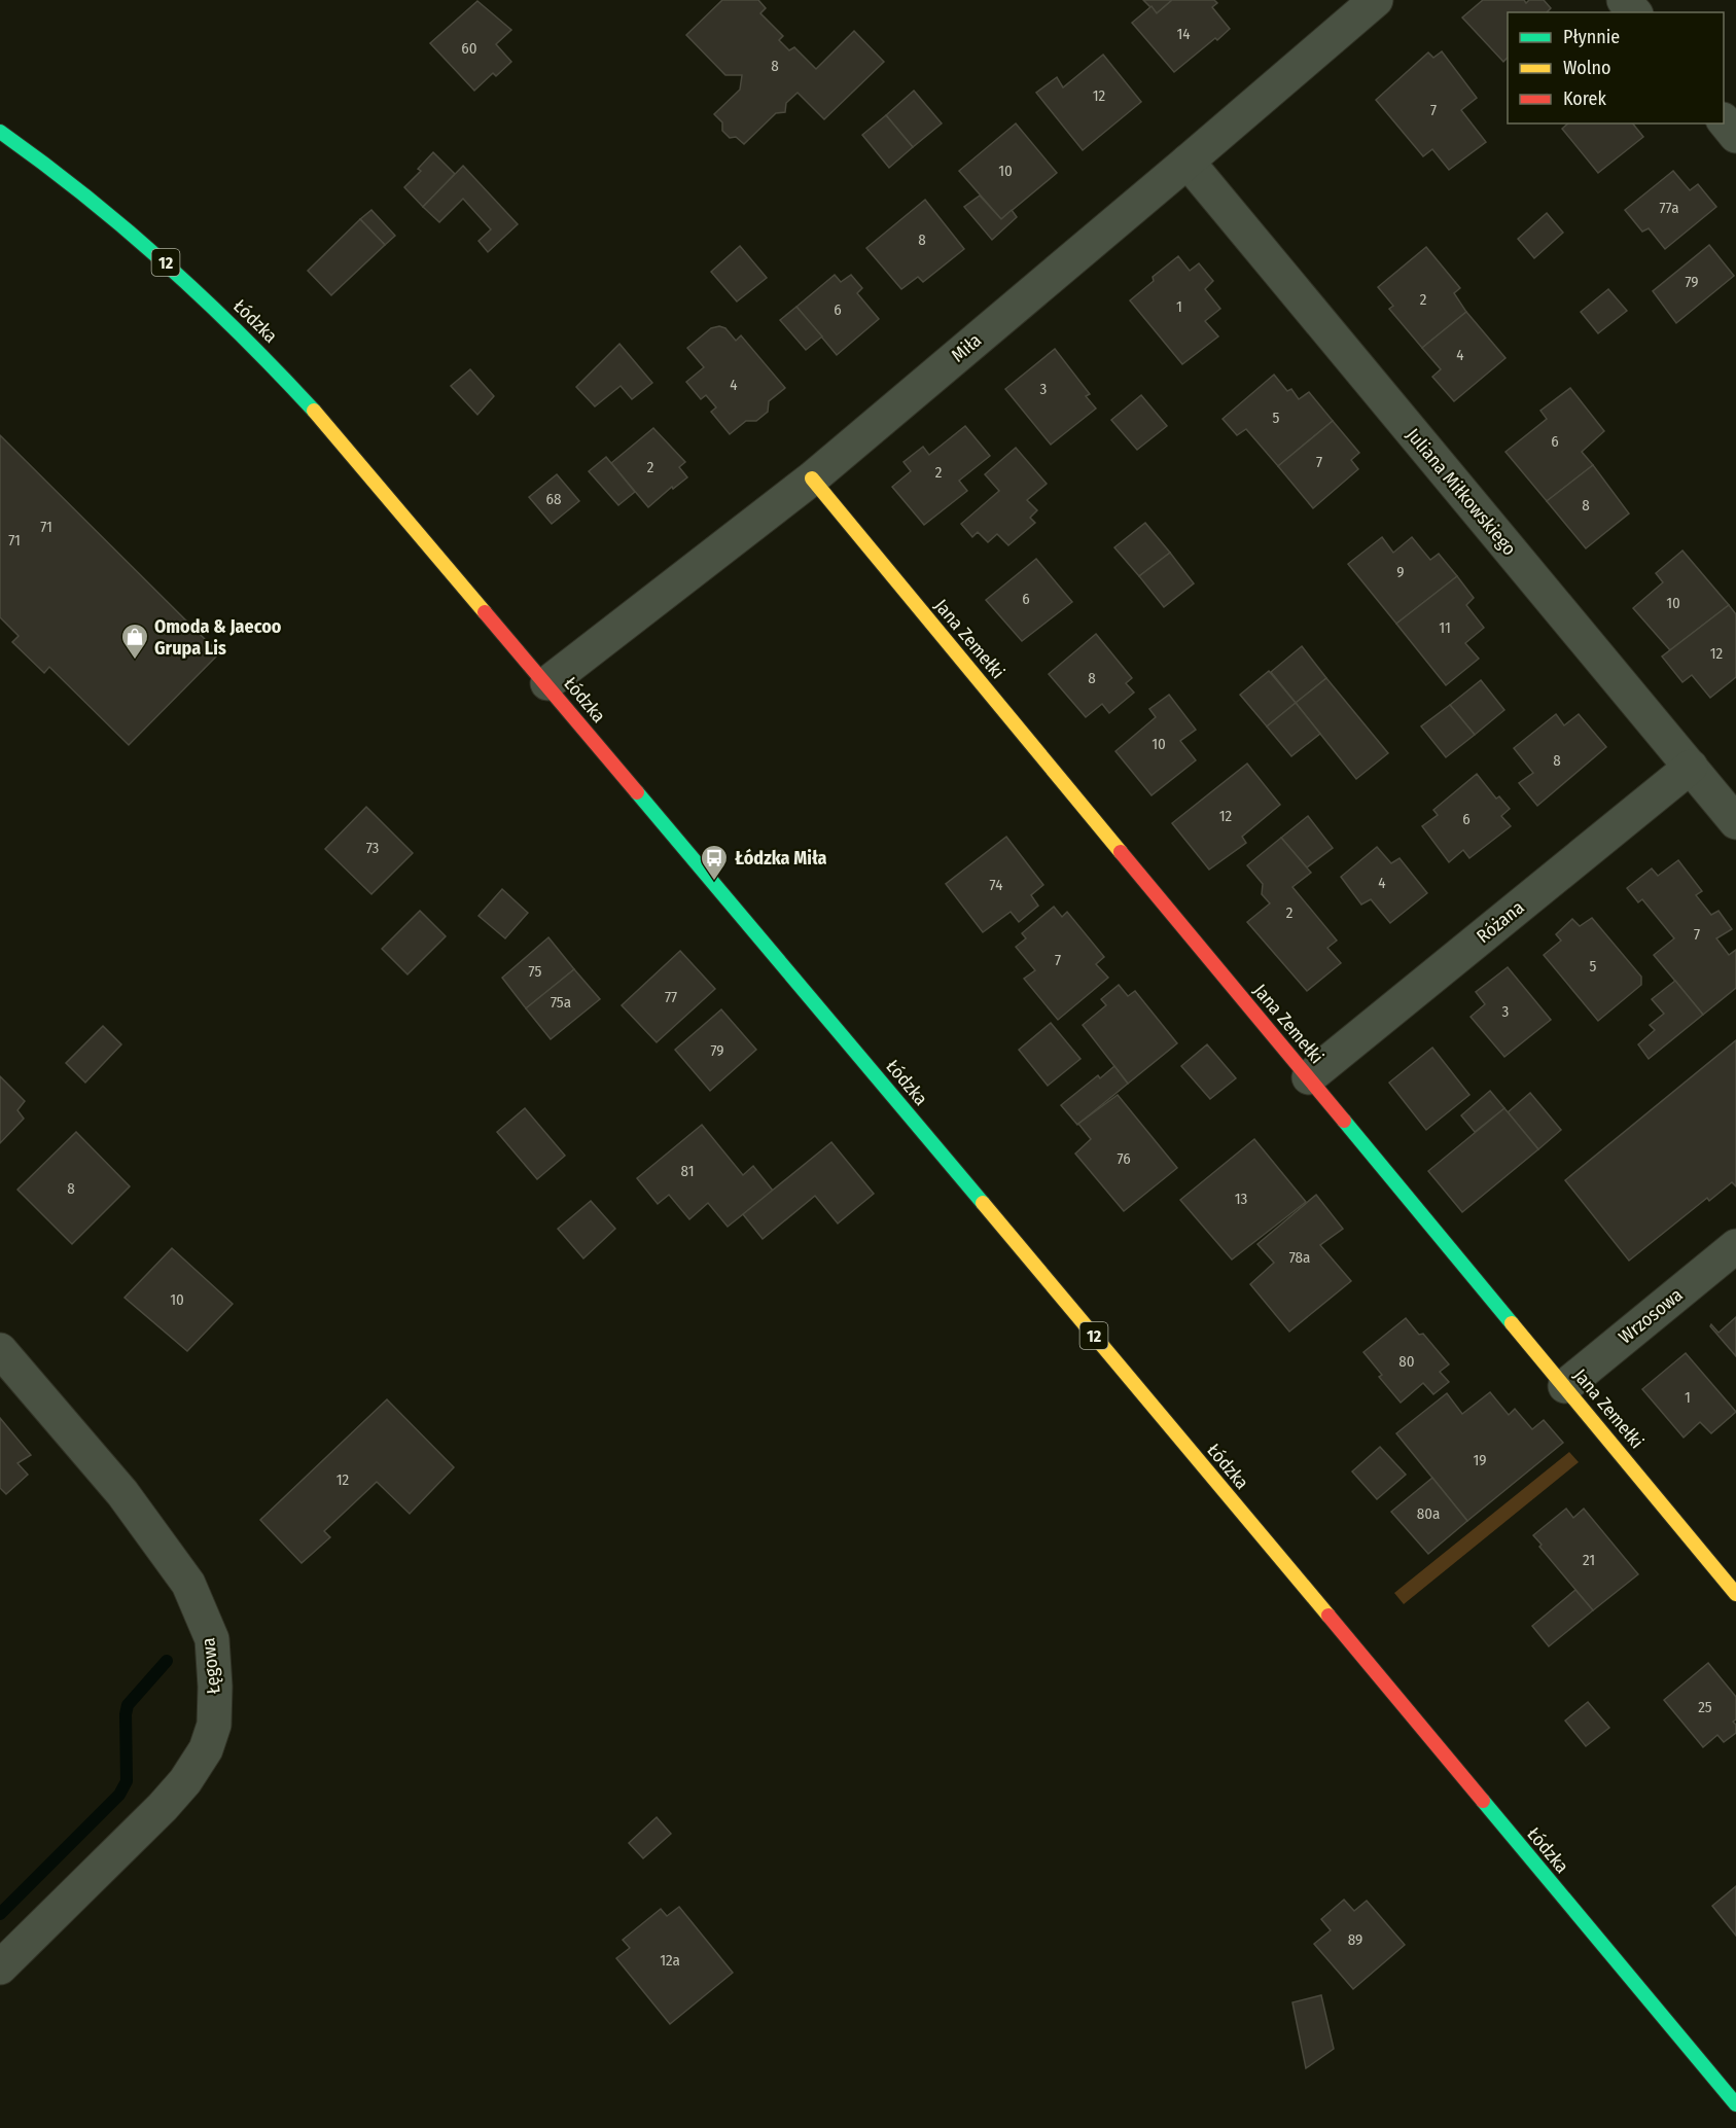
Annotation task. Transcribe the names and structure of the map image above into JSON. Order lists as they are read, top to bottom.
{
  "streets": {
    "main road": ["12", "Łódzka", "Jana Zemełki"],
    "street": [
      "Miła",
      "Juliana Miłkowskiego",
      "Różana",
      "Wrzosowa",
      "Łęgowa"
    ]
  },
  "crossings": [
    ["Łódzka", "Miła"],
    ["Miła", "Juliana Miłkowskiego"],
    ["Miła", "Jana Zemełki"],
    ["Juliana Miłkowskiego", "Różana"],
    ["Jana Zemełki", "Różana"],
    ["Jana Zemełki", "Wrzosowa"]
  ],
  "places": {
    "shop": ["Omoda & Jaecoo Grupa Lis"],
    "bus stop": ["Łódzka Miła"]
  },
  "house_numbers": [
    "14",
    "60",
    "8",
    "12",
    "7",
    "10",
    "77a",
    "8",
    "79",
    "2",
    "1",
    "6",
    "4",
    "4",
    "3",
    "5",
    "6",
    "7",
    "2",
    "2",
    "68",
    "8",
    "71",
    "71",
    "9",
    "6",
    "10",
    "11",
    "12",
    "8",
    "10",
    "8",
    "12",
    "6",
    "73",
    "4",
    "74",
    "2",
    "7",
    "7",
    "5",
    "75",
    "77",
    "75a",
    "3",
    "79",
    "76",
    "81",
    "8",
    "13",
    "78a",
    "10",
    "80",
    "1",
    "19",
    "12",
    "80a",
    "21",
    "25",
    "89",
    "12a"
  ],
  "legend": ["Płynnie", "Wolno", "Korek"]
}
